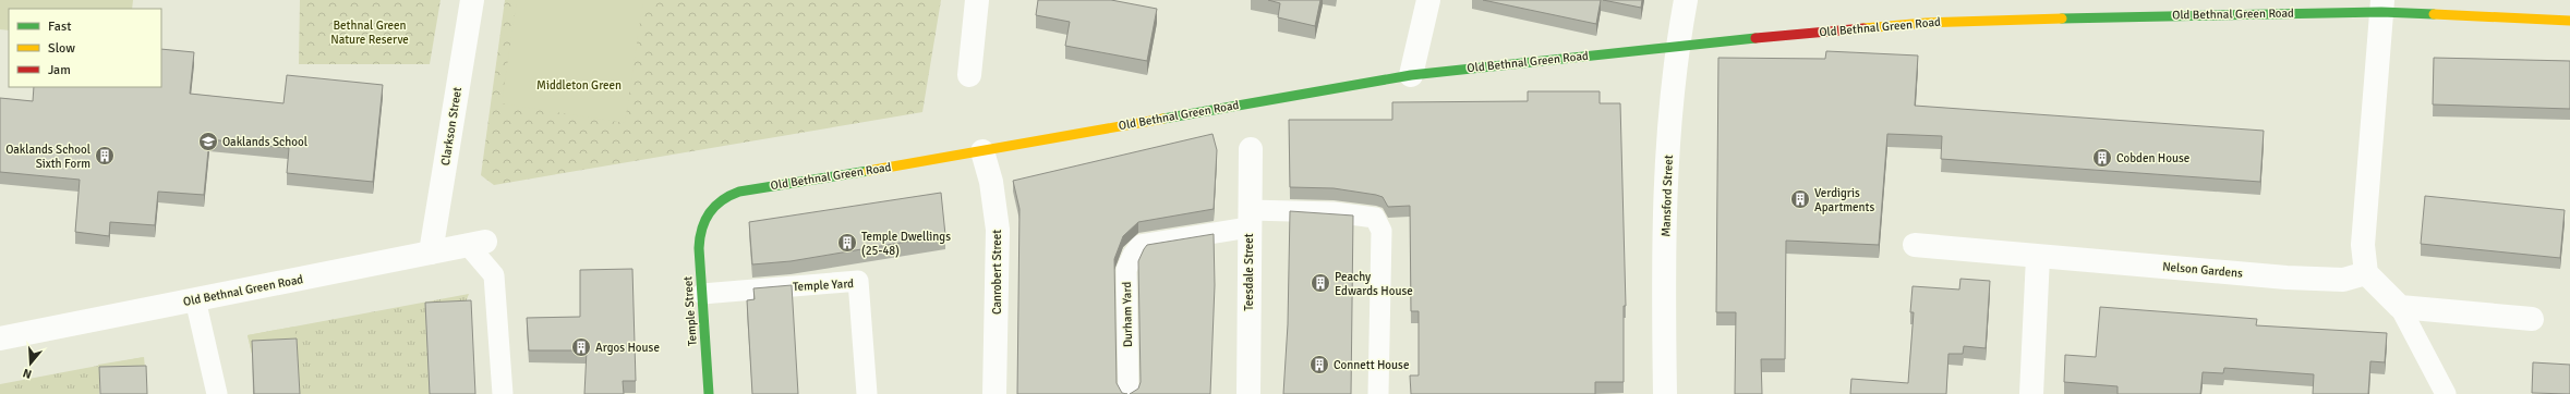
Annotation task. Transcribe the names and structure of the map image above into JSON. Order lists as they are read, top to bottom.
{
  "streets": {
    "street": [
      "Old Bethnal Green Road",
      "Clarkson Street",
      "Mansford Street",
      "Nelson Gardens",
      "Canrobert Street",
      "Teesdale Street",
      "Temple Street"
    ],
    "lane": ["Temple Yard", "Durham Yard"]
  },
  "crossings": [
    ["Old Bethnal Green Road", "Clarkson Street"],
    ["Old Bethnal Green Road", "Mansford Street"],
    ["Old Bethnal Green Road", "Canrobert Street"],
    ["Old Bethnal Green Road", "Temple Street"],
    ["Teesdale Street", "Durham Yard"],
    ["Temple Yard", "Temple Street"]
  ],
  "parks": ["Bethnal Green Nature Reserve", "Middleton Green"],
  "places": {
    "school or university": ["Oaklands School"],
    "building": [
      "Oaklands School Sixth Form",
      "Cobden House",
      "Verdigris Apartments",
      "Temple Dwellings (25-48)",
      "Peachy Edwards House",
      "Argos House",
      "Connett House"
    ]
  },
  "legend": ["Fast", "Slow", "Jam"],
  "north": "bottom"
}
